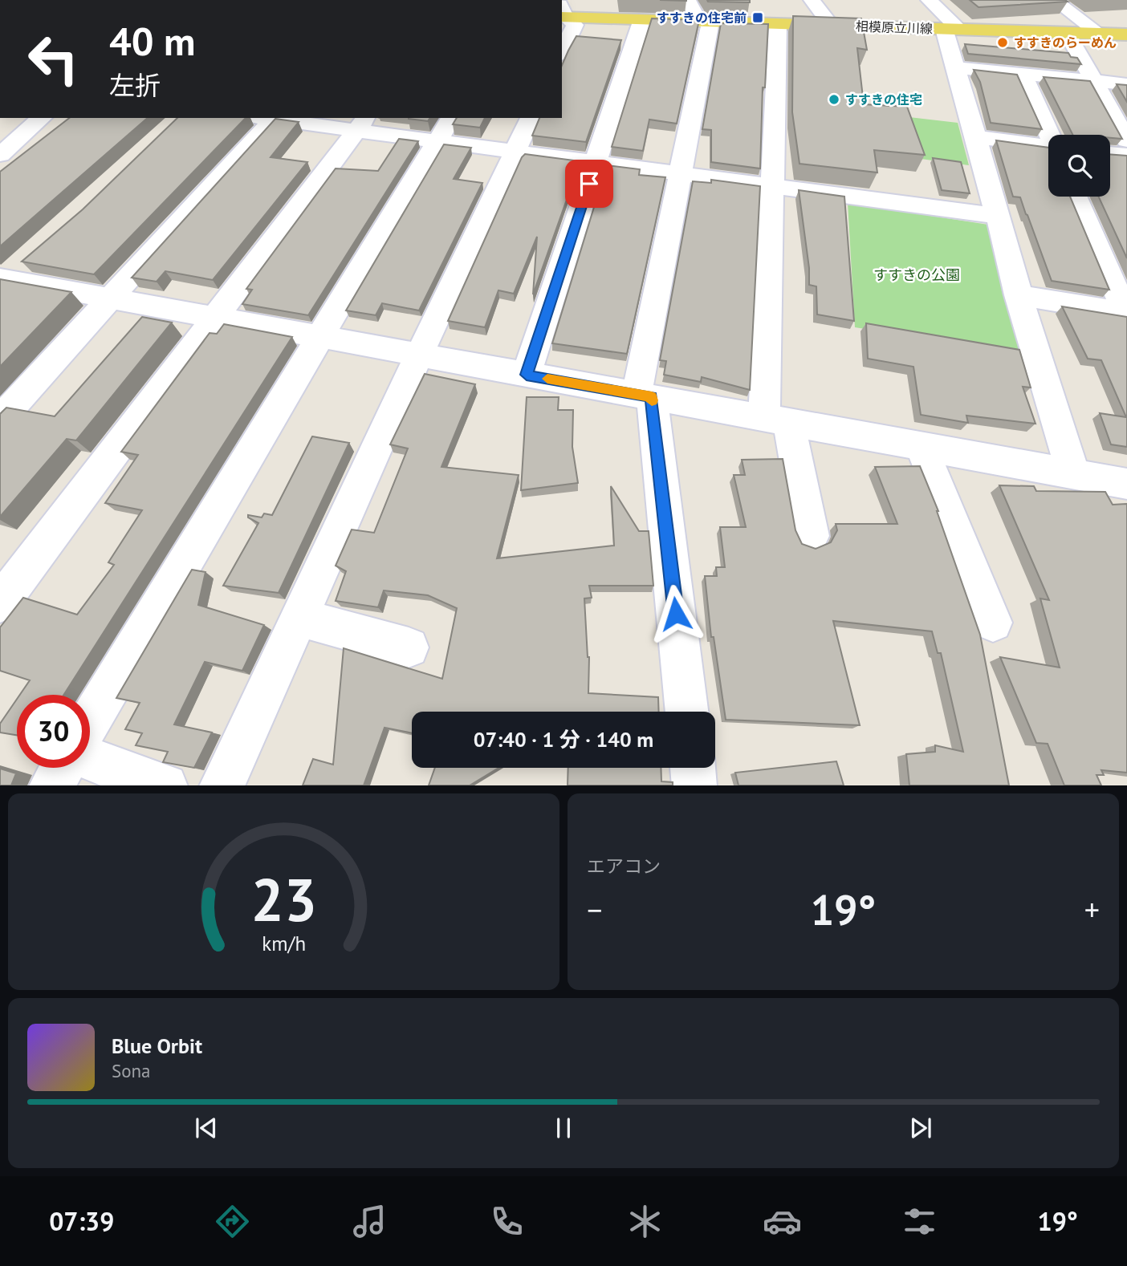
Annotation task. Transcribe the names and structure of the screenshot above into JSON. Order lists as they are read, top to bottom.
{
  "streets": {
    "main road": ["相模原立川線"]
  },
  "parks": ["すすきの公園"],
  "places": {
    "transit": ["すすきの住宅前"],
    "other": ["すすきのらーめん", "すすきの住宅"]
  },
  "page": {
    "turn": ["40 m", "左折"],
    "limit": "30",
    "trip": "07:40 · 1 分 · 140 m",
    "tile": "エアコン",
    "heat": ["−", "19°", "+"],
    "song": ["Blue Orbit", "Sona"],
    "tabs": ["07:39", "19°"],
    "gauge": ["23", "km/h"]
  }
}
